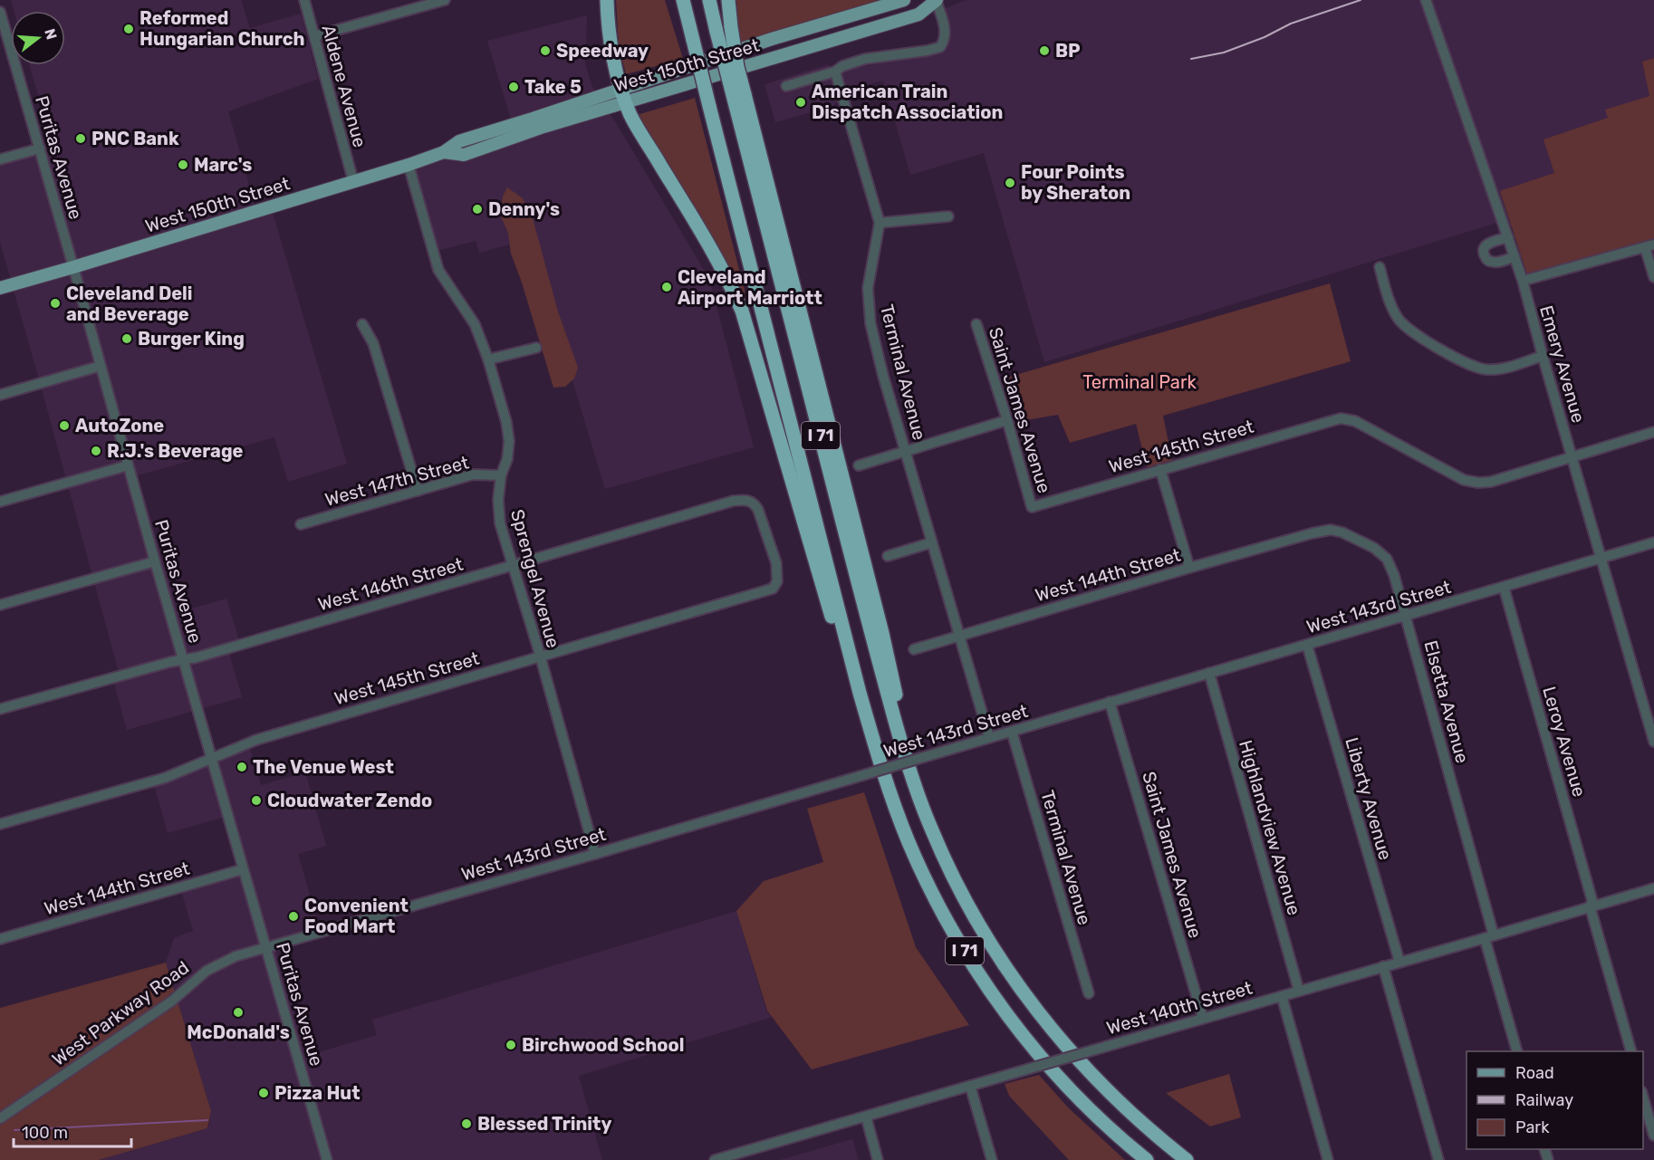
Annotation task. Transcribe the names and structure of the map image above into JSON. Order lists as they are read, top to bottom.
{
  "streets": {
    "highway": ["I 71"],
    "main road": ["West 150th Street"],
    "street": [
      "Aldene Avenue",
      "Puritas Avenue",
      "Emery Avenue",
      "Terminal Avenue",
      "Saint James Avenue",
      "West 145th Street",
      "West 147th Street",
      "West 144th Street",
      "Sprengel Avenue",
      "West 146th Street",
      "West 143rd Street",
      "Elsetta Avenue",
      "Leroy Avenue",
      "Liberty Avenue",
      "Highlandview Avenue",
      "West 140th Street",
      "West Parkway Road"
    ]
  },
  "crossings": [
    ["West 150th Street", "Aldene Avenue"],
    ["West 150th Street", "Puritas Avenue"],
    ["West 150th Street", "Sprengel Avenue"],
    ["Puritas Avenue", "West 145th Street"],
    ["Puritas Avenue", "West 144th Street"],
    ["Puritas Avenue", "West 146th Street"],
    ["Puritas Avenue", "West 143rd Street"],
    ["Puritas Avenue", "West Parkway Road"],
    ["Emery Avenue", "West 145th Street"],
    ["Emery Avenue", "West 143rd Street"],
    ["Terminal Avenue", "West 144th Street"],
    ["Terminal Avenue", "West 143rd Street"],
    ["Saint James Avenue", "West 145th Street"],
    ["Saint James Avenue", "West 143rd Street"],
    ["Saint James Avenue", "West 140th Street"],
    ["West 145th Street", "Sprengel Avenue"],
    ["West 145th Street", "West 146th Street"],
    ["West 147th Street", "Sprengel Avenue"],
    ["West 144th Street", "Elsetta Avenue"],
    ["Sprengel Avenue", "West 146th Street"],
    ["Sprengel Avenue", "West 143rd Street"],
    ["West 143rd Street", "Elsetta Avenue"],
    ["West 143rd Street", "Leroy Avenue"],
    ["West 143rd Street", "Liberty Avenue"],
    ["West 143rd Street", "Highlandview Avenue"],
    ["West 143rd Street", "West Parkway Road"],
    ["Elsetta Avenue", "West 140th Street"],
    ["Leroy Avenue", "West 140th Street"],
    ["Liberty Avenue", "West 140th Street"],
    ["Highlandview Avenue", "West 140th Street"]
  ],
  "parks": ["Terminal Park"],
  "places": [
    "Reformed Hungarian Church",
    "Speedway",
    "BP",
    "Take 5",
    "American Train Dispatch Association",
    "PNC Bank",
    "Marc's",
    "Four Points by Sheraton",
    "Denny's",
    "Cleveland Airport Marriott",
    "Cleveland Deli and Beverage",
    "Burger King",
    "AutoZone",
    "R.J.'s Beverage",
    "The Venue West",
    "Cloudwater Zendo",
    "Convenient Food Mart",
    "McDonald's",
    "Birchwood School",
    "Pizza Hut",
    "Blessed Trinity"
  ],
  "legend": ["Road", "Railway", "Park"],
  "scale_bar": "100 m",
  "north": "right"
}
